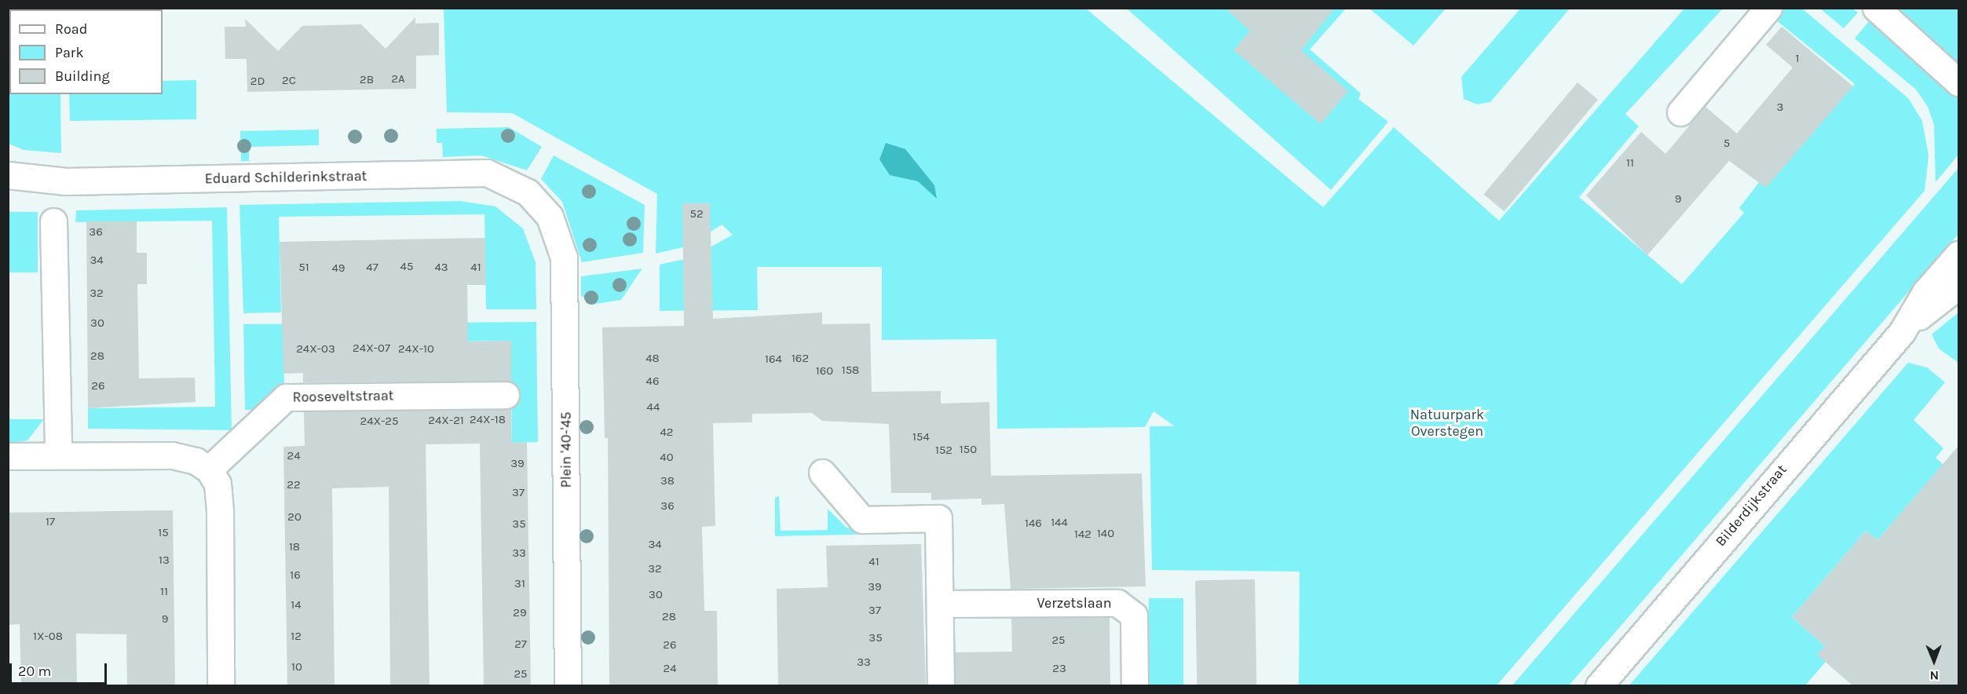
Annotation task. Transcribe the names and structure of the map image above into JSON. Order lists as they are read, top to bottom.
{
  "streets": {
    "street": [
      "Eduard Schilderinkstraat",
      "Rooseveltstraat",
      "Plein '40-'45",
      "Bilderdijkstraat",
      "Verzetslaan"
    ]
  },
  "crossings": [
    ["Eduard Schilderinkstraat", "Plein '40-'45"]
  ],
  "parks": ["Natuurpark Overstegen"],
  "house_numbers": [
    "1",
    "2A",
    "2B",
    "2C",
    "2D",
    "3",
    "5",
    "11",
    "9",
    "52",
    "36",
    "34",
    "45",
    "51",
    "47",
    "43",
    "41",
    "49",
    "32",
    "30",
    "24X-07",
    "24X-03",
    "24X-10",
    "28",
    "48",
    "162",
    "164",
    "158",
    "160",
    "46",
    "26",
    "44",
    "24X-18",
    "24X-21",
    "24X-25",
    "42",
    "154",
    "150",
    "152",
    "24",
    "40",
    "39",
    "38",
    "22",
    "37",
    "36",
    "20",
    "17",
    "144",
    "146",
    "35",
    "15",
    "140",
    "142",
    "34",
    "18",
    "33",
    "13",
    "41",
    "32",
    "16",
    "31",
    "39",
    "11",
    "30",
    "14",
    "37",
    "29",
    "28",
    "9",
    "1X-08",
    "12",
    "35",
    "25",
    "27",
    "26",
    "33",
    "10",
    "24",
    "23",
    "25"
  ],
  "legend": ["Road", "Park", "Building"],
  "scale_bar": "20 m",
  "north": "bottom"
}
